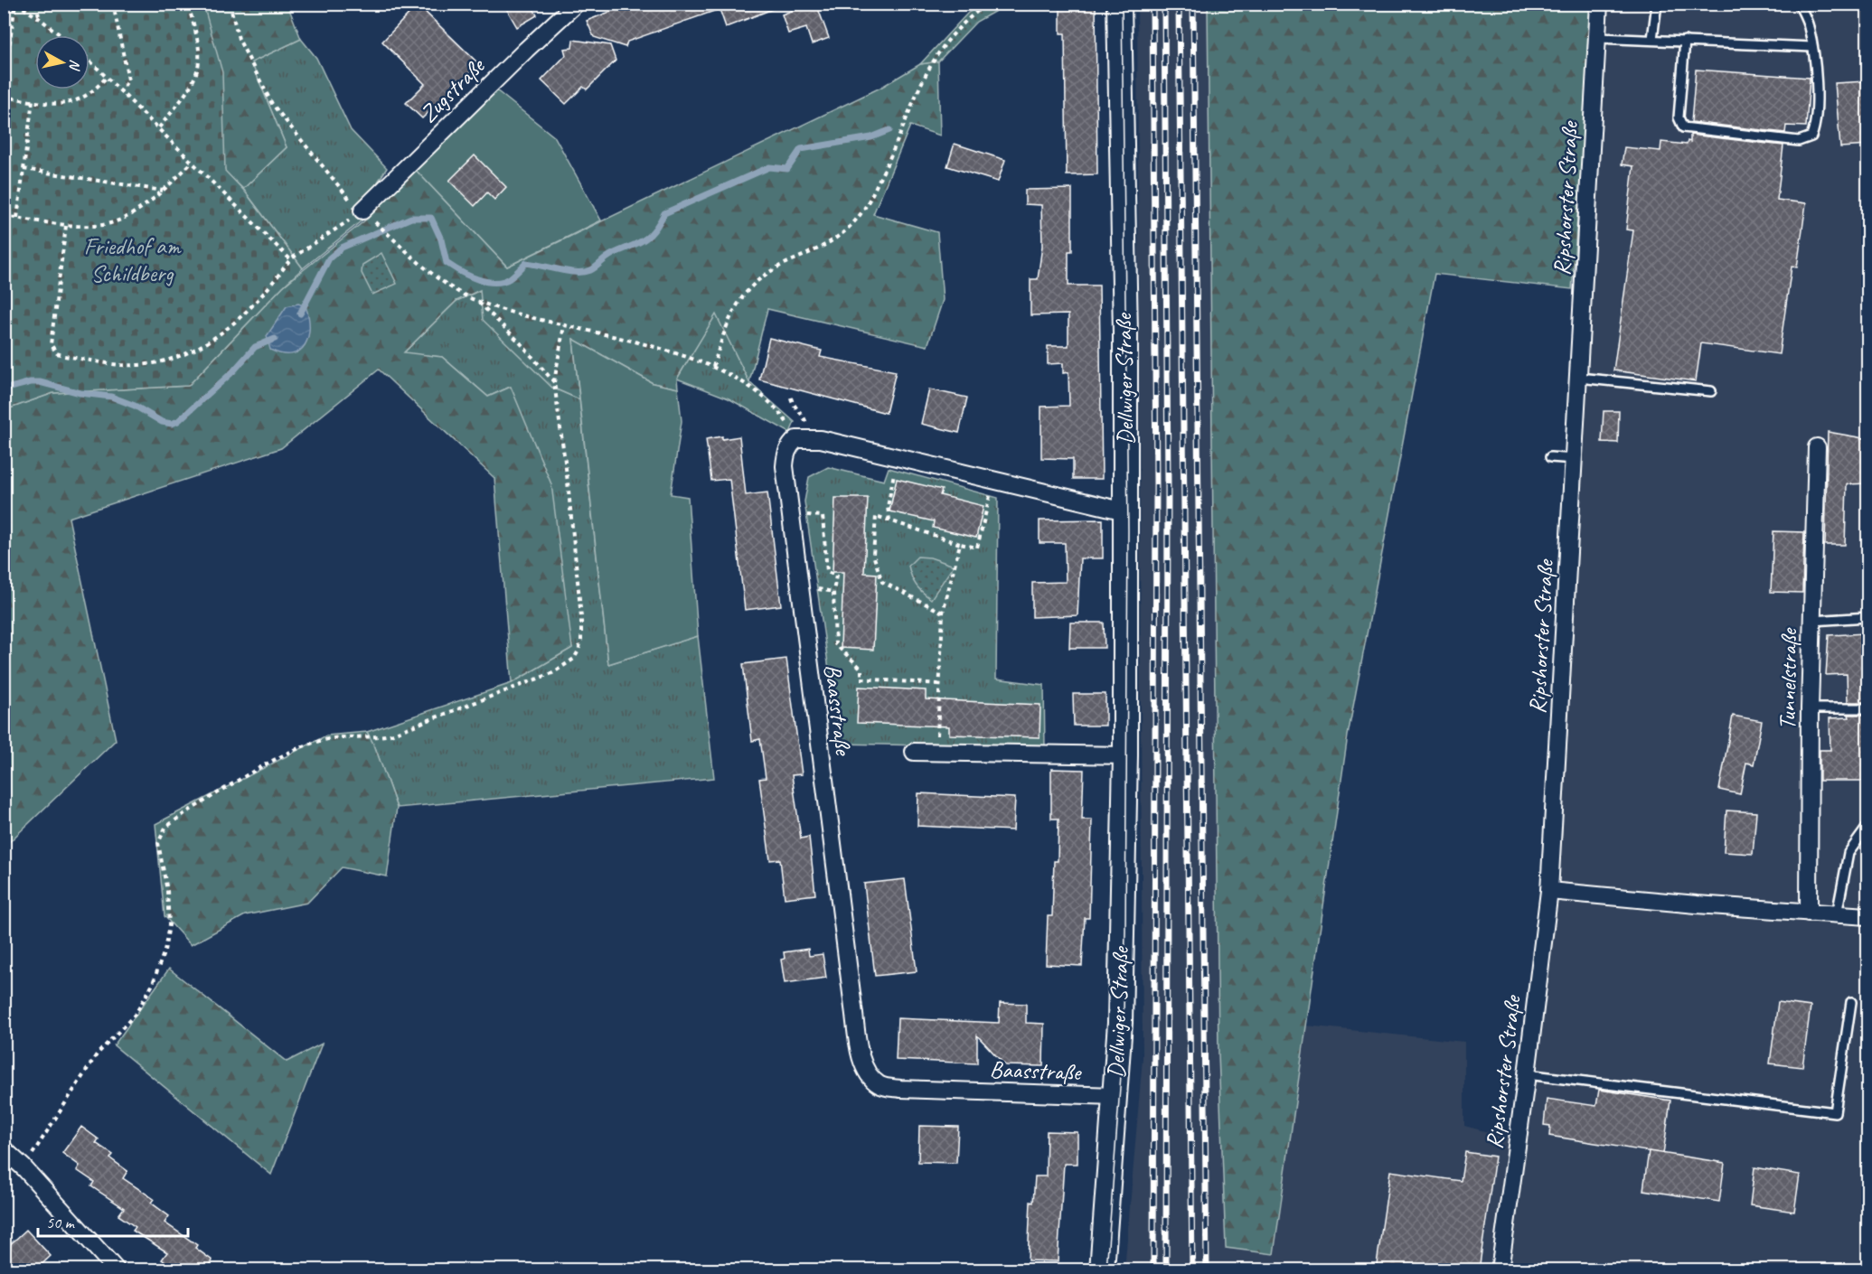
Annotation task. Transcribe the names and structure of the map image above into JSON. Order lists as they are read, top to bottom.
{
  "streets": {
    "main road": ["Dellwiger Straße"],
    "street": [
      "Zugstraße",
      "Ripshorster Straße",
      "Tunnelstraße",
      "Baasstraße"
    ]
  },
  "crossings": [
    ["Dellwiger Straße", "Baasstraße"]
  ],
  "parks": ["Friedhof am Schildberg"],
  "scale_bar": "50 m",
  "north": "right"
}
